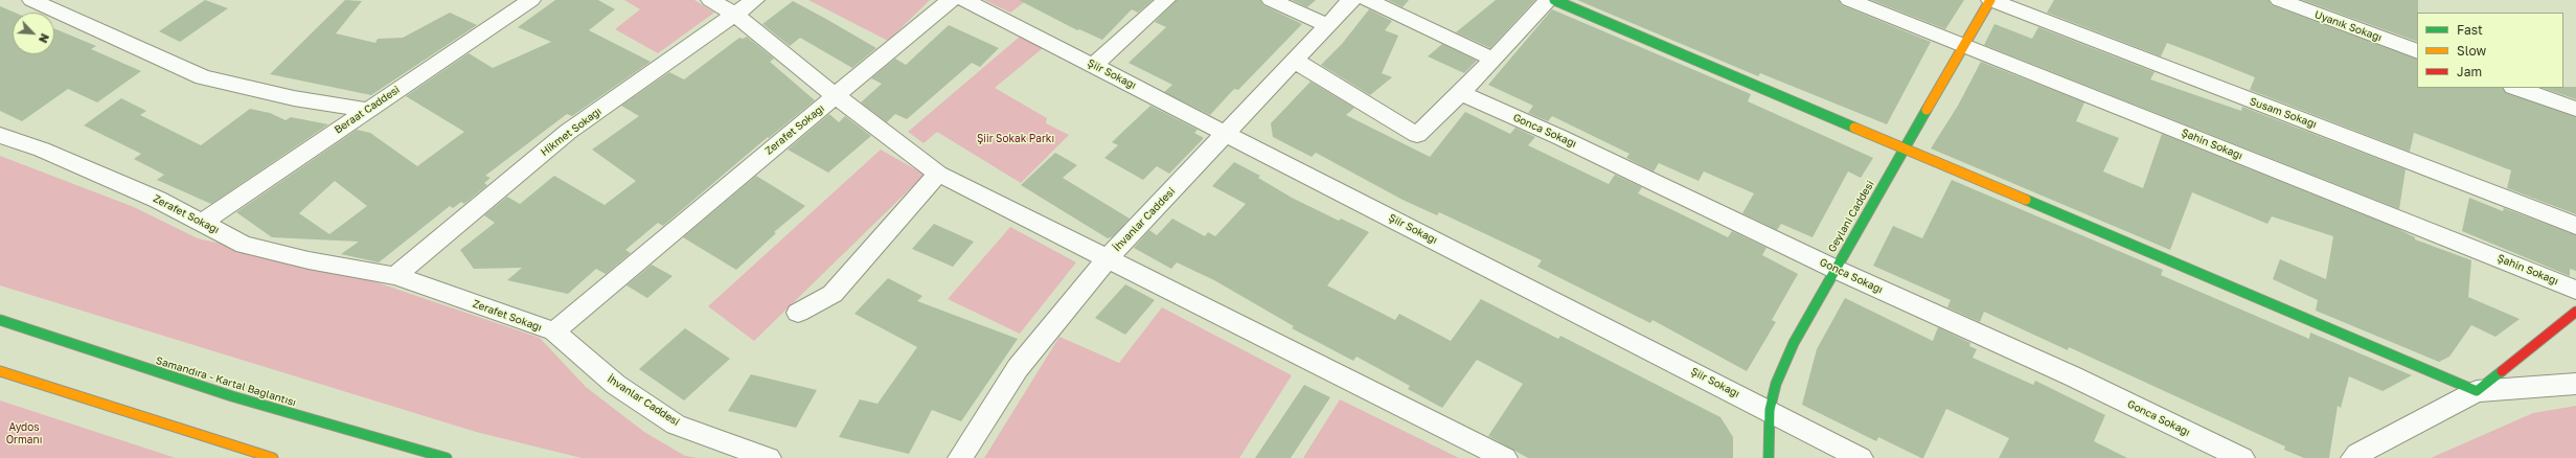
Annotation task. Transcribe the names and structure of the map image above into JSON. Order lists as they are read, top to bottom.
{
  "streets": {
    "main road": ["Geylani Caddesi", "Samandıra - Kartal Bağlantısı"],
    "street": [
      "Uyanık Sokağı",
      "Şiir Sokağı",
      "Beraat Caddesi",
      "Susam Sokağı",
      "Zerafet Sokağı",
      "Gonca Sokağı",
      "Hikmet Sokağı",
      "Şahin Sokağı",
      "İhvanlar Caddesi"
    ]
  },
  "crossings": [
    ["Şiir Sokağı", "Geylani Caddesi"],
    ["Şiir Sokağı", "İhvanlar Caddesi"],
    ["Beraat Caddesi", "Zerafet Sokağı"],
    ["Susam Sokağı", "Geylani Caddesi"],
    ["Zerafet Sokağı", "Hikmet Sokağı"],
    ["Zerafet Sokağı", "İhvanlar Caddesi"],
    ["Gonca Sokağı", "Geylani Caddesi"],
    ["Şahin Sokağı", "Geylani Caddesi"]
  ],
  "parks": ["Şiir Sokak Parkı", "Aydos Ormanı"],
  "legend": ["Fast", "Slow", "Jam"],
  "north": "bottom right"
}
